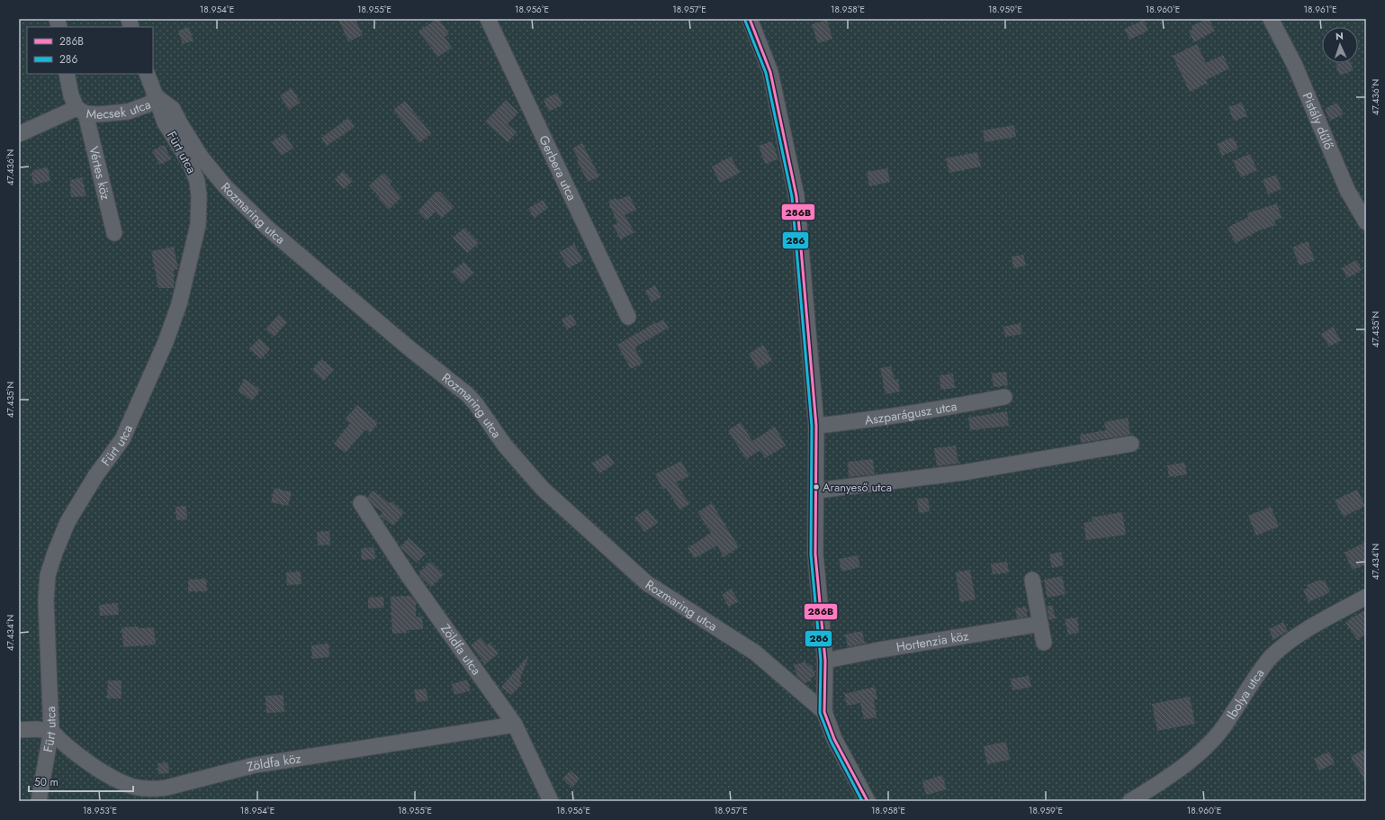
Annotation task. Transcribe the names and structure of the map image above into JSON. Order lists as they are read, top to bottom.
{
  "streets": {
    "street": [
      "Mecsek utca",
      "Pistály dűlő",
      "Fürt utca",
      "Gerbera utca",
      "Vértes köz",
      "Rozmaring utca",
      "Aszparágusz utca",
      "Hortenzia köz",
      "Zöldfa utca",
      "Ibolya utca",
      "Zöldfa köz"
    ]
  },
  "crossings": [
    ["Mecsek utca", "Fürt utca"],
    ["Mecsek utca", "Vértes köz"],
    ["Mecsek utca", "Rozmaring utca"],
    ["Fürt utca", "Rozmaring utca"],
    ["Fürt utca", "Zöldfa köz"],
    ["Zöldfa utca", "Zöldfa köz"]
  ],
  "places": ["Aranyeső utca"],
  "lines": ["transit line 286B", "transit line 286"],
  "legend": ["286B", "286"],
  "scale_bar": "50 m",
  "north": "top",
  "coordinates": [
    "18.954°E",
    "18.955°E",
    "18.956°E",
    "18.957°E",
    "18.958°E",
    "18.959°E",
    "18.960°E",
    "18.961°E",
    "47.436°N",
    "47.435°N",
    "47.434°N",
    "18.953°E"
  ]
}
